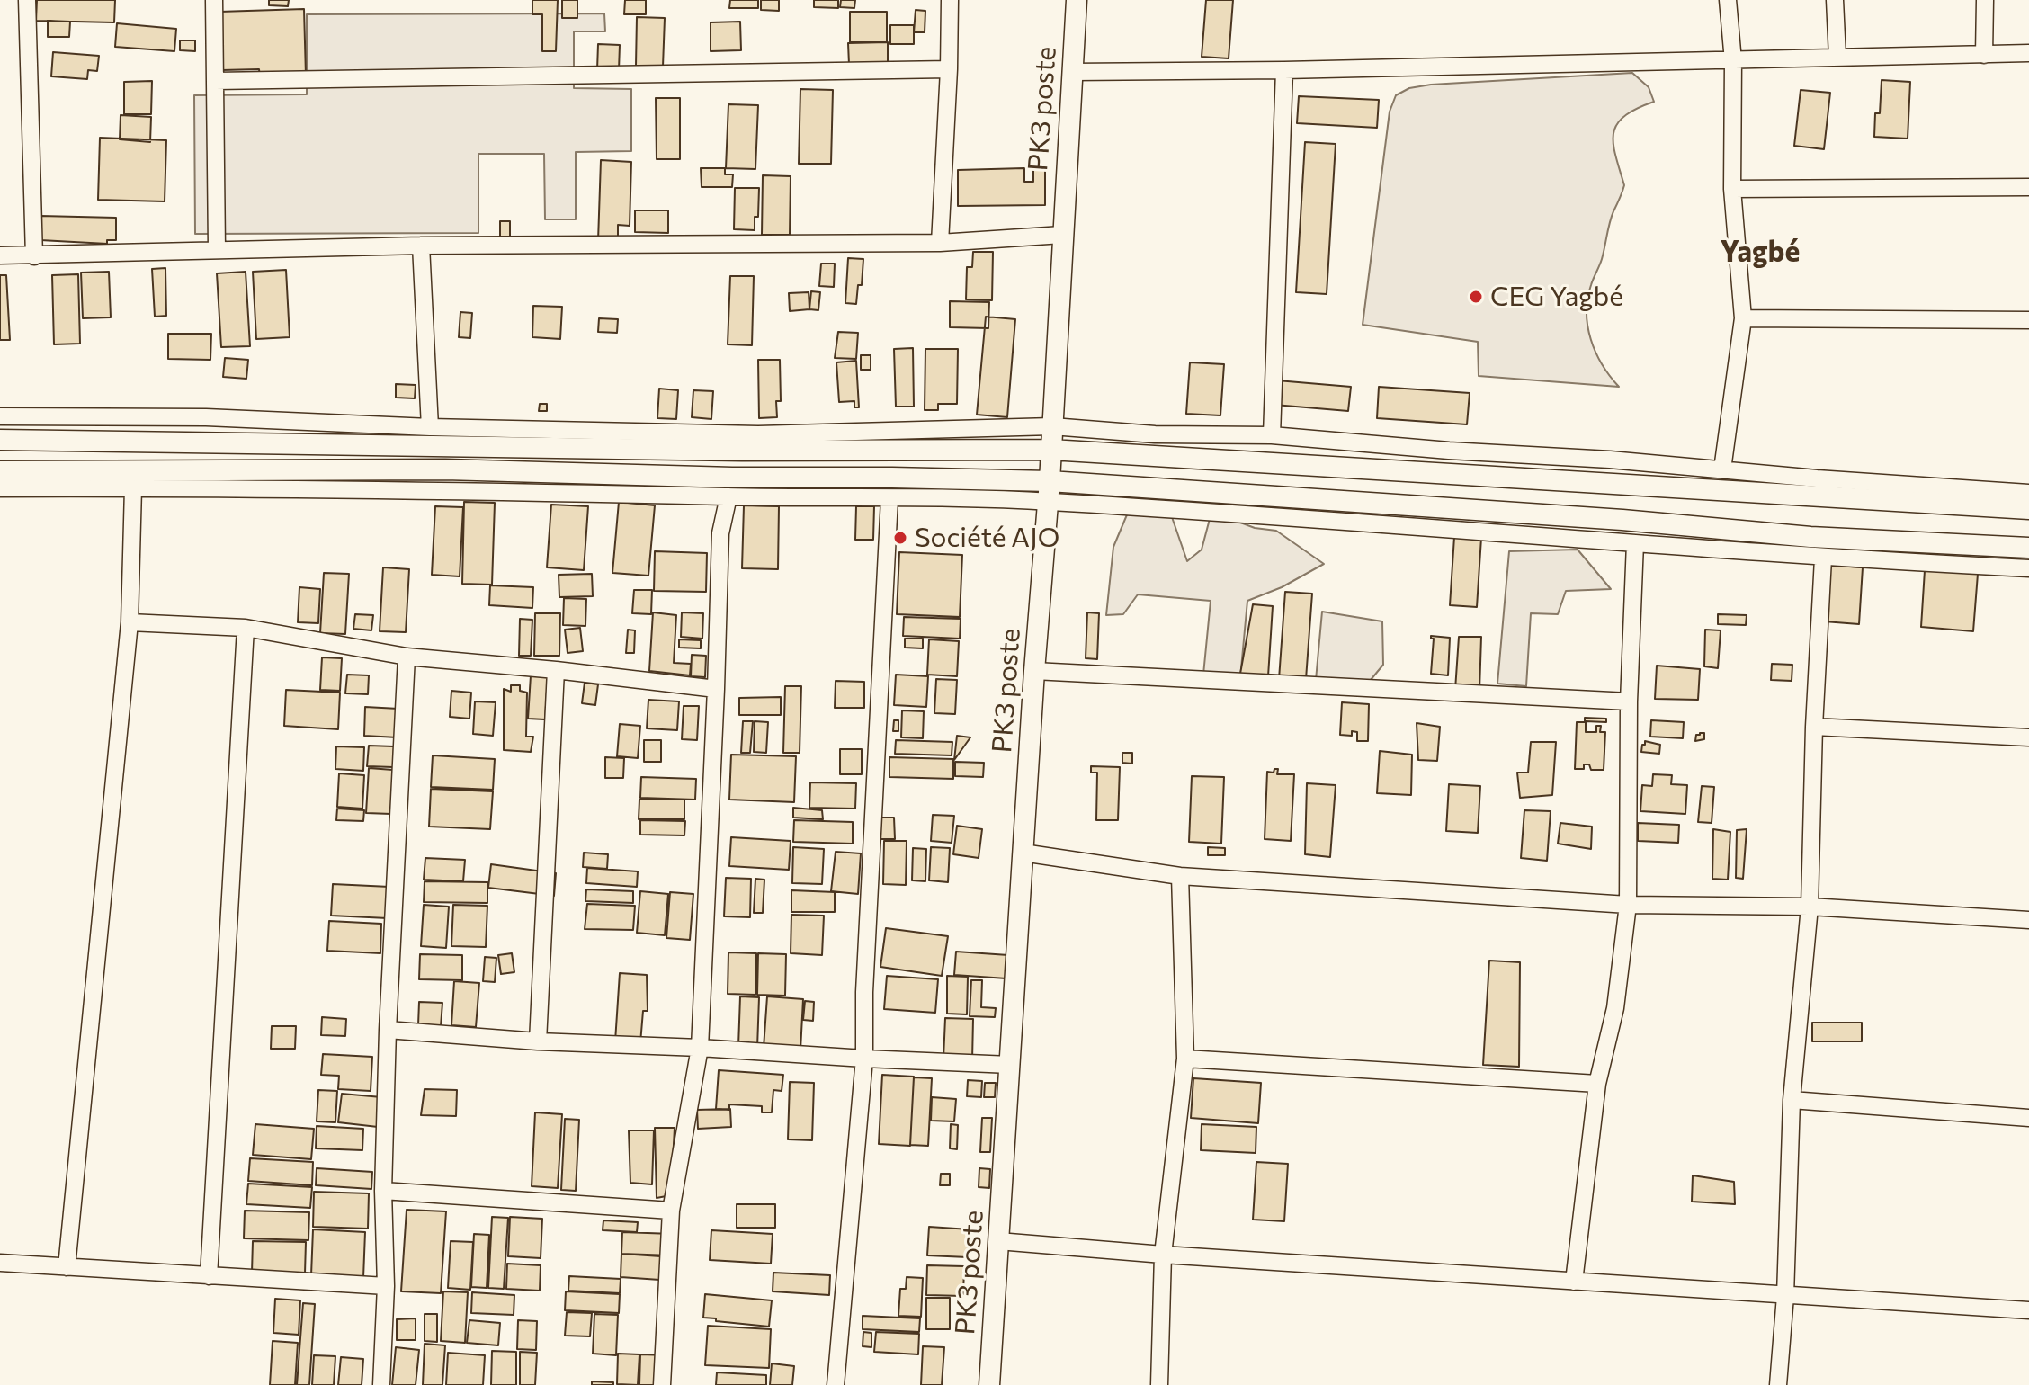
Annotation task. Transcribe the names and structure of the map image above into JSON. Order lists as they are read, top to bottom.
{
  "streets": {
    "street": ["PK3 poste"]
  },
  "districts": ["Yagbé"],
  "places": ["CEG Yagbé", "Société AJO"]
}
